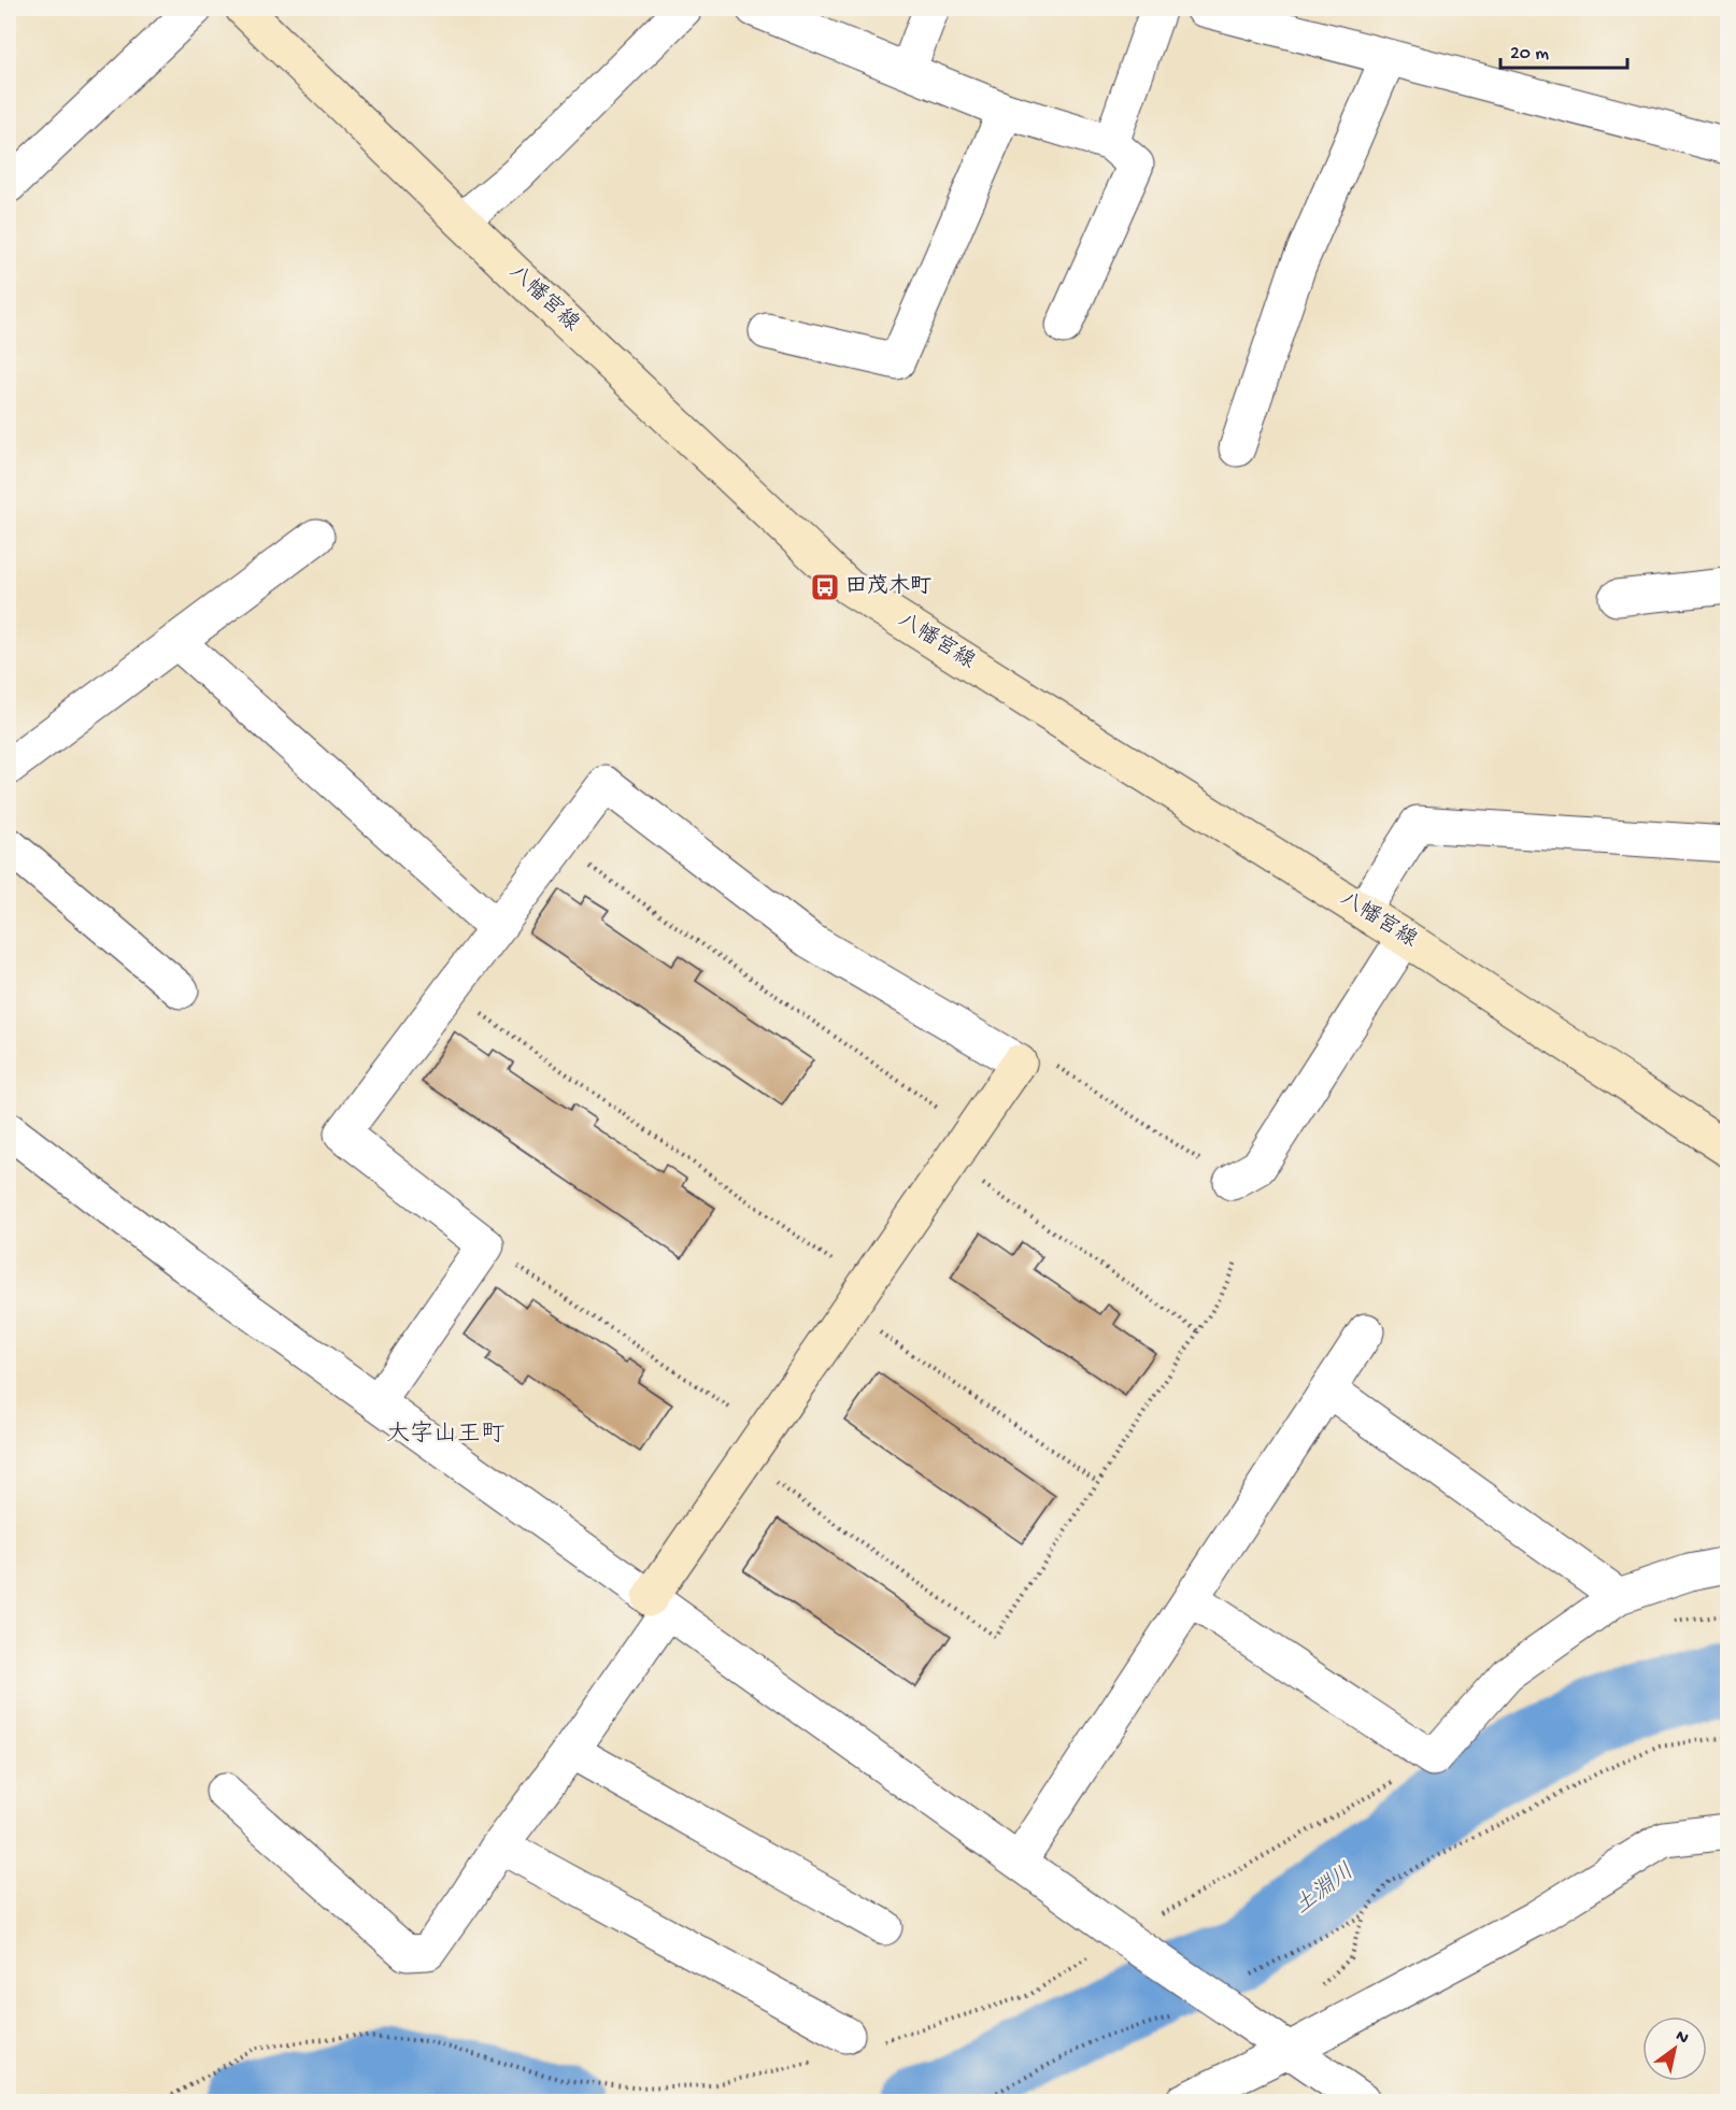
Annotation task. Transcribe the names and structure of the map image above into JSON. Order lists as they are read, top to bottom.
{
  "streets": {
    "main road": ["八幡宮線"]
  },
  "districts": ["大字山王町"],
  "water": ["土淵川"],
  "places": {
    "bus stop": ["田茂木町"]
  },
  "scale_bar": "20 m",
  "north": "top right"
}
